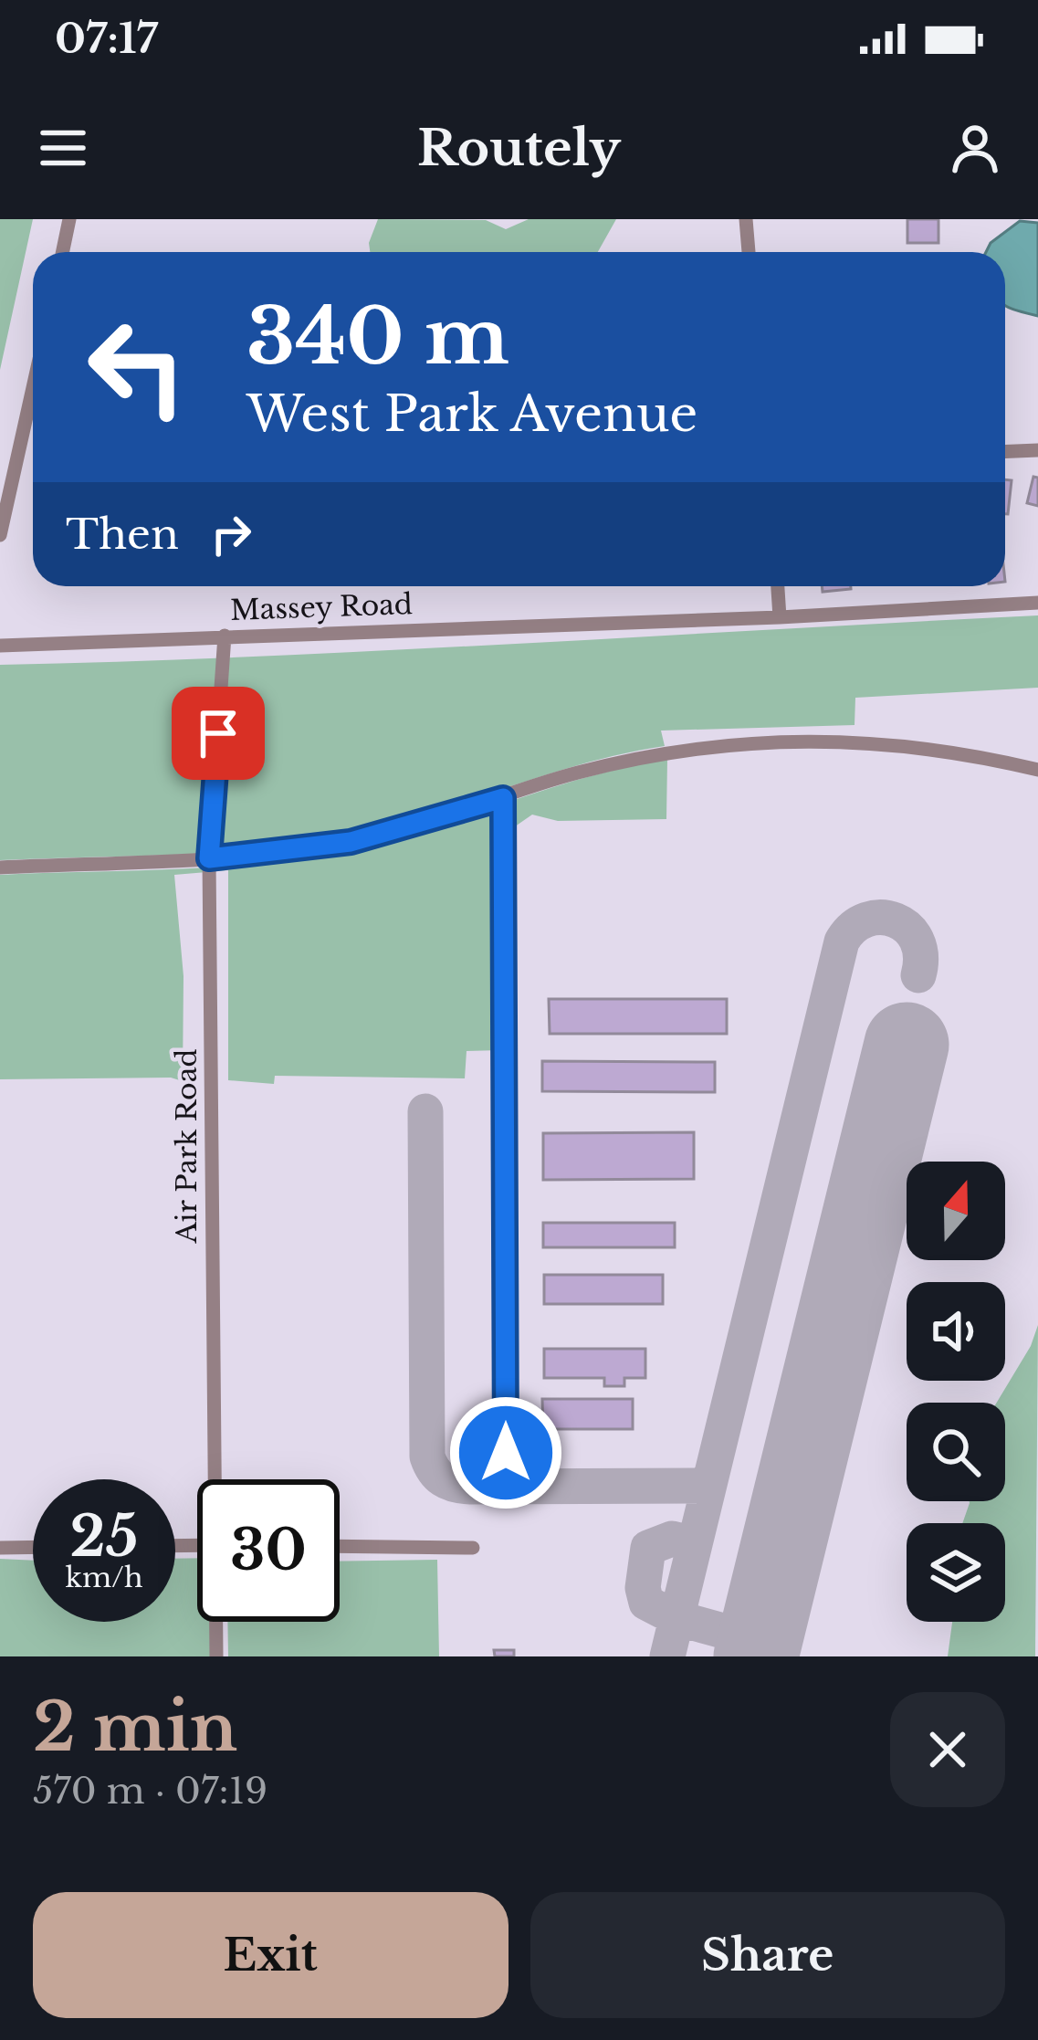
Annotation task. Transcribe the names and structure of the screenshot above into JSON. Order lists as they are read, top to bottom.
{
  "streets": {
    "street": ["Massey Road", "Air Park Road"]
  },
  "crossings": [
    ["Massey Road", "Air Park Road"]
  ],
  "north": "top",
  "page": {
    "status": "07:17",
    "header": "Routely",
    "turn": ["340 m", "West Park Avenue"],
    "then": "Then",
    "speed": "25 km/h",
    "limit": "30",
    "heading": ["2 min", "570 m · 07:19"],
    "buttons": ["Exit", "Share"]
  }
}
